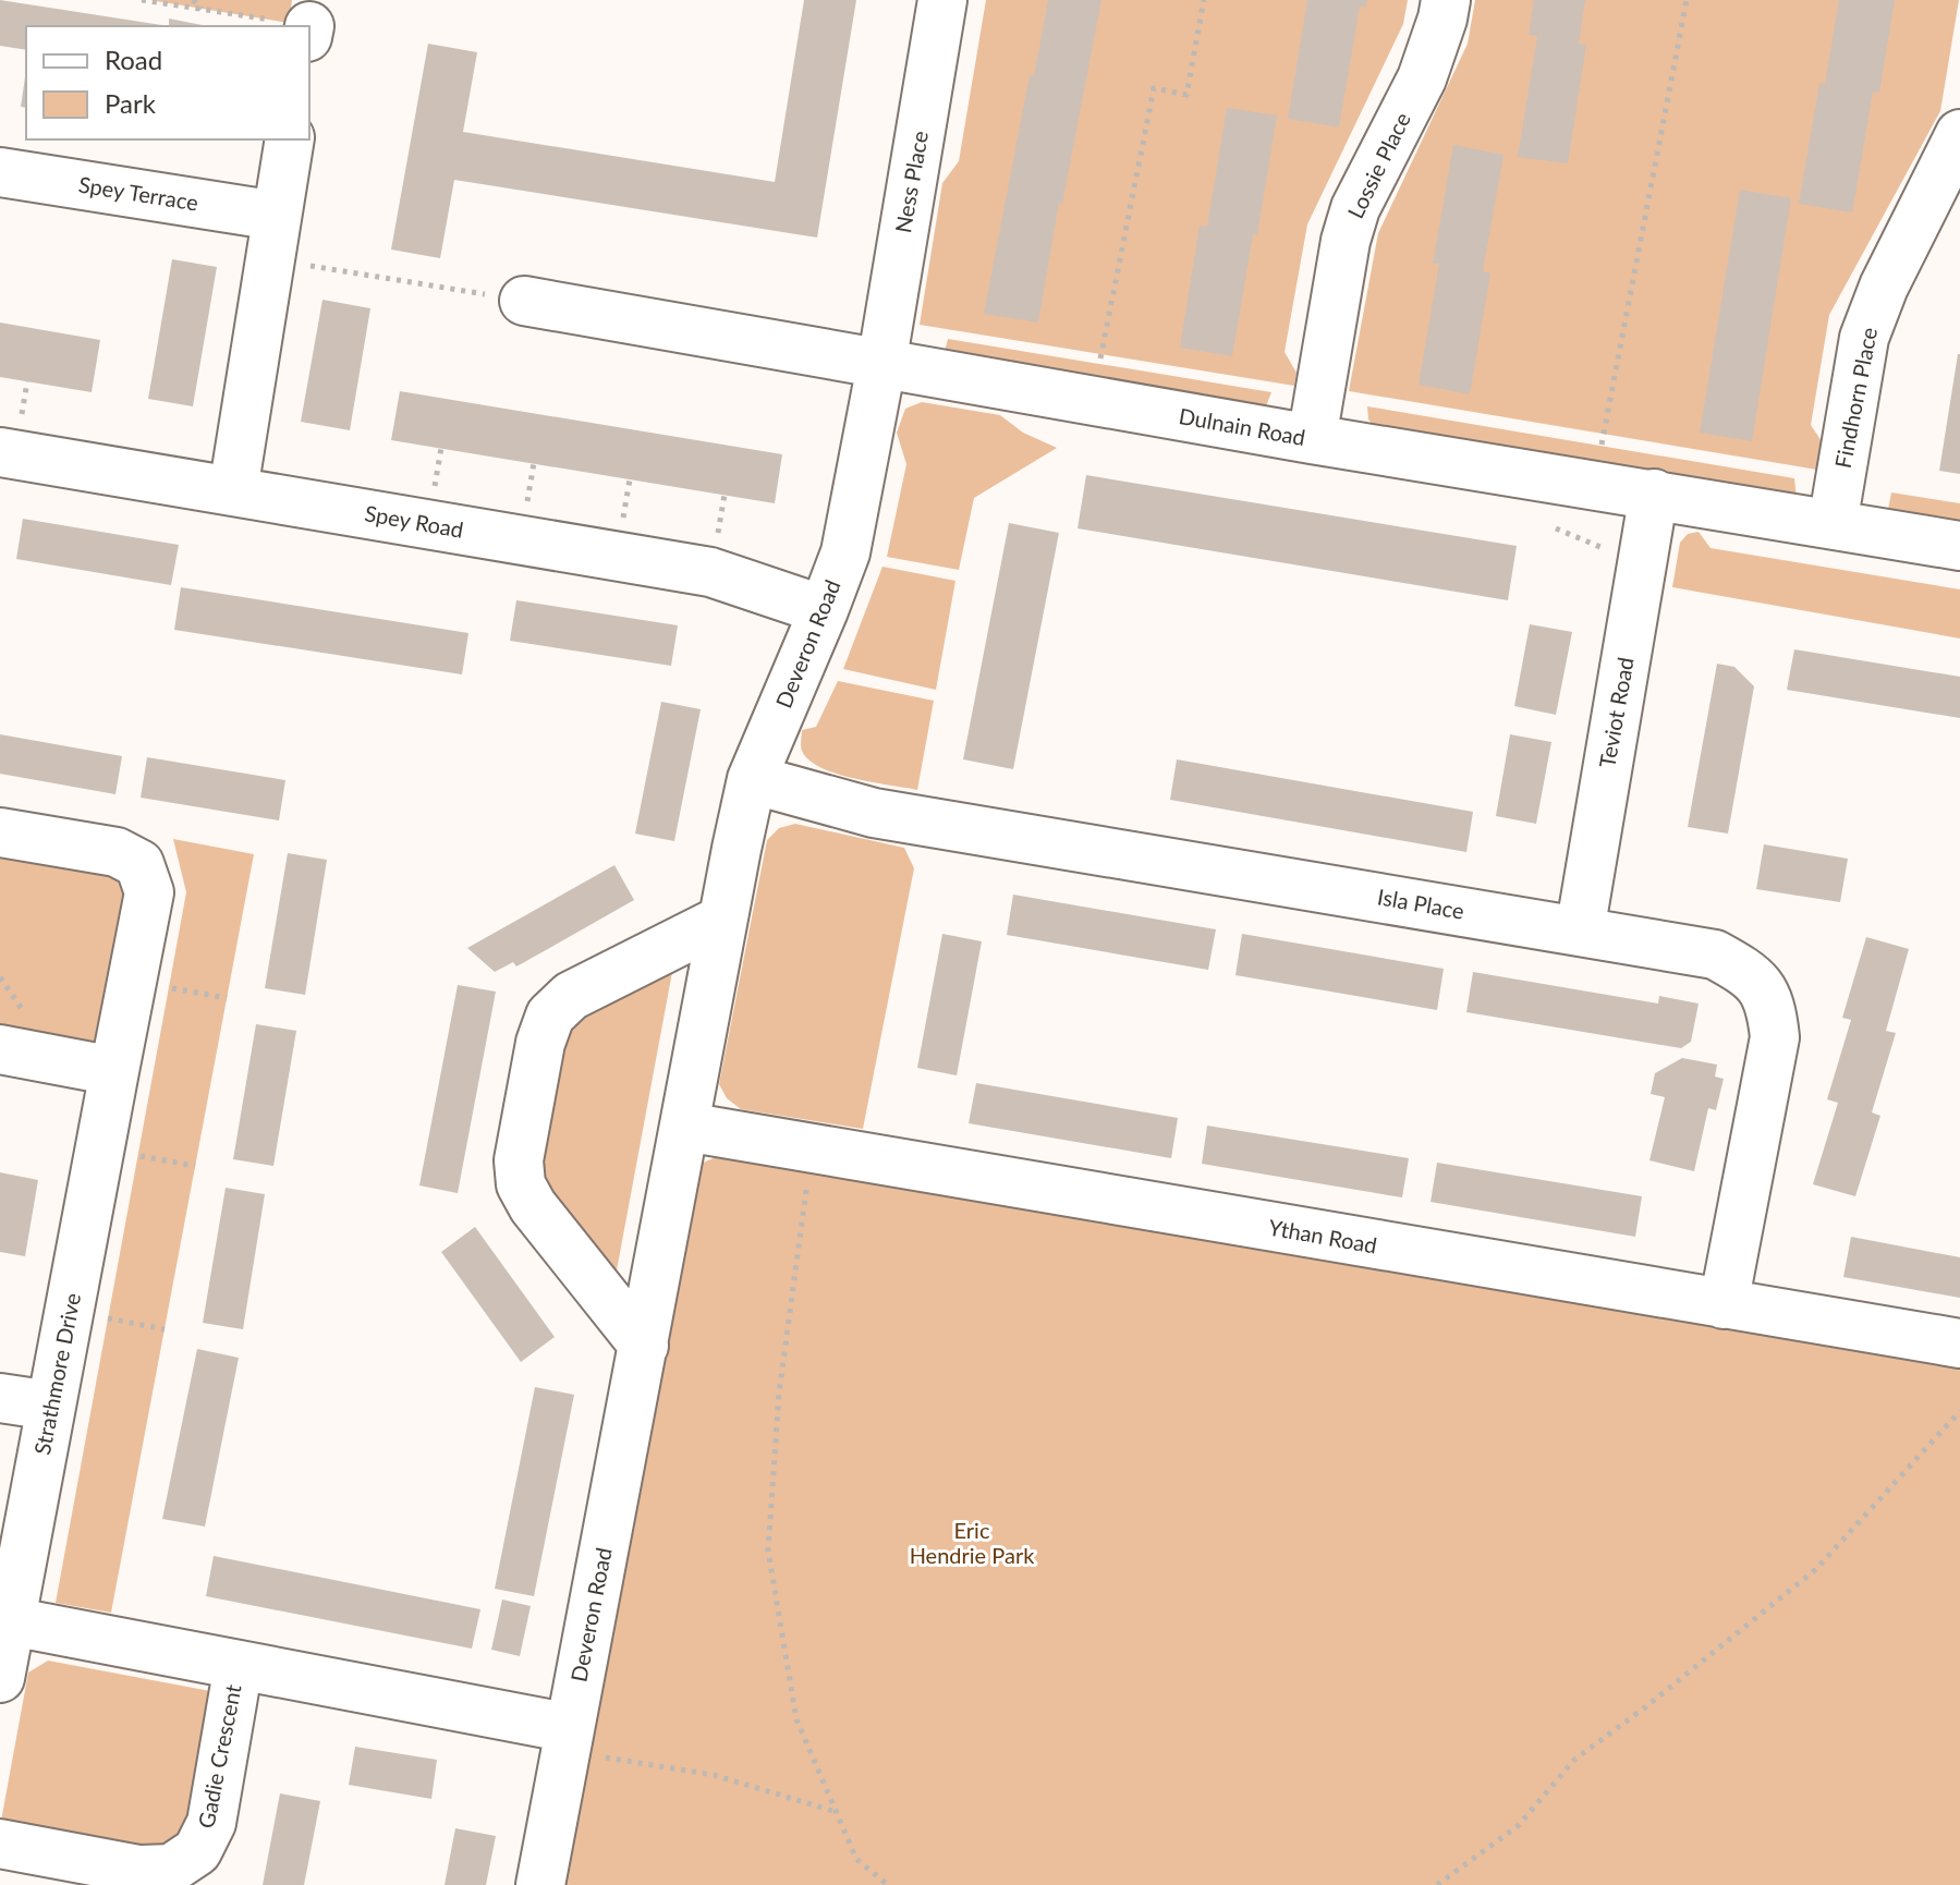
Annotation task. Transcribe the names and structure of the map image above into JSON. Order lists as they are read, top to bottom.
{
  "streets": {
    "street": [
      "Lossie Place",
      "Ness Place",
      "Spey Terrace",
      "Findhorn Place",
      "Dulnain Road",
      "Spey Road",
      "Deveron Road",
      "Teviot Road",
      "Isla Place",
      "Ythan Road",
      "Strathmore Drive",
      "Gadie Crescent"
    ]
  },
  "crossings": [
    ["Lossie Place", "Dulnain Road"],
    ["Ness Place", "Dulnain Road"],
    ["Ness Place", "Deveron Road"],
    ["Findhorn Place", "Dulnain Road"],
    ["Dulnain Road", "Deveron Road"],
    ["Dulnain Road", "Teviot Road"],
    ["Spey Road", "Deveron Road"],
    ["Deveron Road", "Isla Place"],
    ["Deveron Road", "Ythan Road"],
    ["Deveron Road", "Gadie Crescent"],
    ["Teviot Road", "Isla Place"],
    ["Isla Place", "Ythan Road"],
    ["Strathmore Drive", "Gadie Crescent"]
  ],
  "parks": ["Eric Hendrie Park"],
  "legend": ["Road", "Park"]
}
